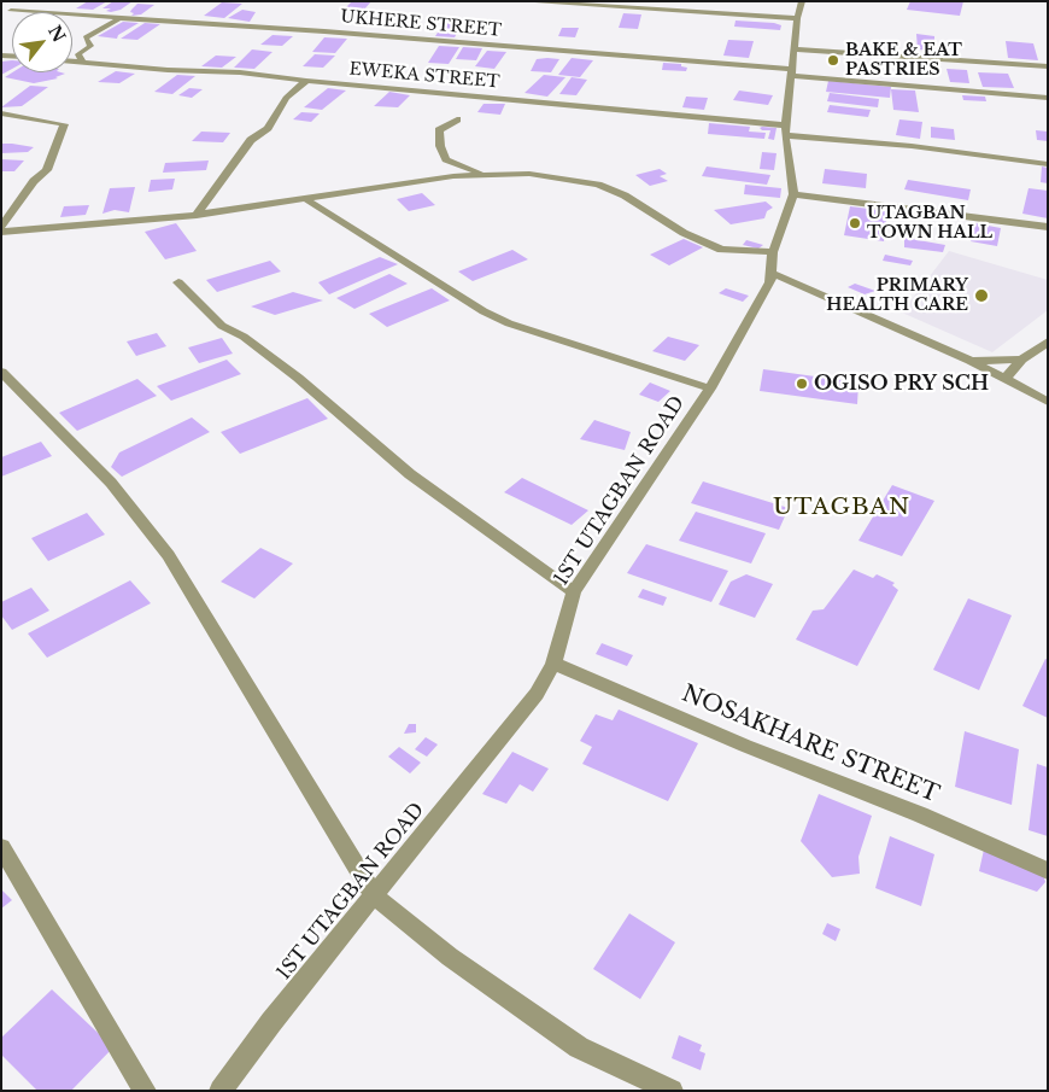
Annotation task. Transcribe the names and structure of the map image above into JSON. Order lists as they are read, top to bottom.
{
  "streets": {
    "street": [
      "UKHERE STREET",
      "EWEKA STREET",
      "1ST UTAGBAN ROAD",
      "NOSAKHARE STREET"
    ]
  },
  "crossings": [
    ["UKHERE STREET", "1ST UTAGBAN ROAD"],
    ["EWEKA STREET", "1ST UTAGBAN ROAD"],
    ["1ST UTAGBAN ROAD", "NOSAKHARE STREET"]
  ],
  "districts": ["UTAGBAN"],
  "places": [
    "BAKE & EAT PASTRIES",
    "UTAGBAN TOWN HALL",
    "PRIMARY HEALTH CARE",
    "OGISO PRY SCH"
  ],
  "north": "top right"
}
